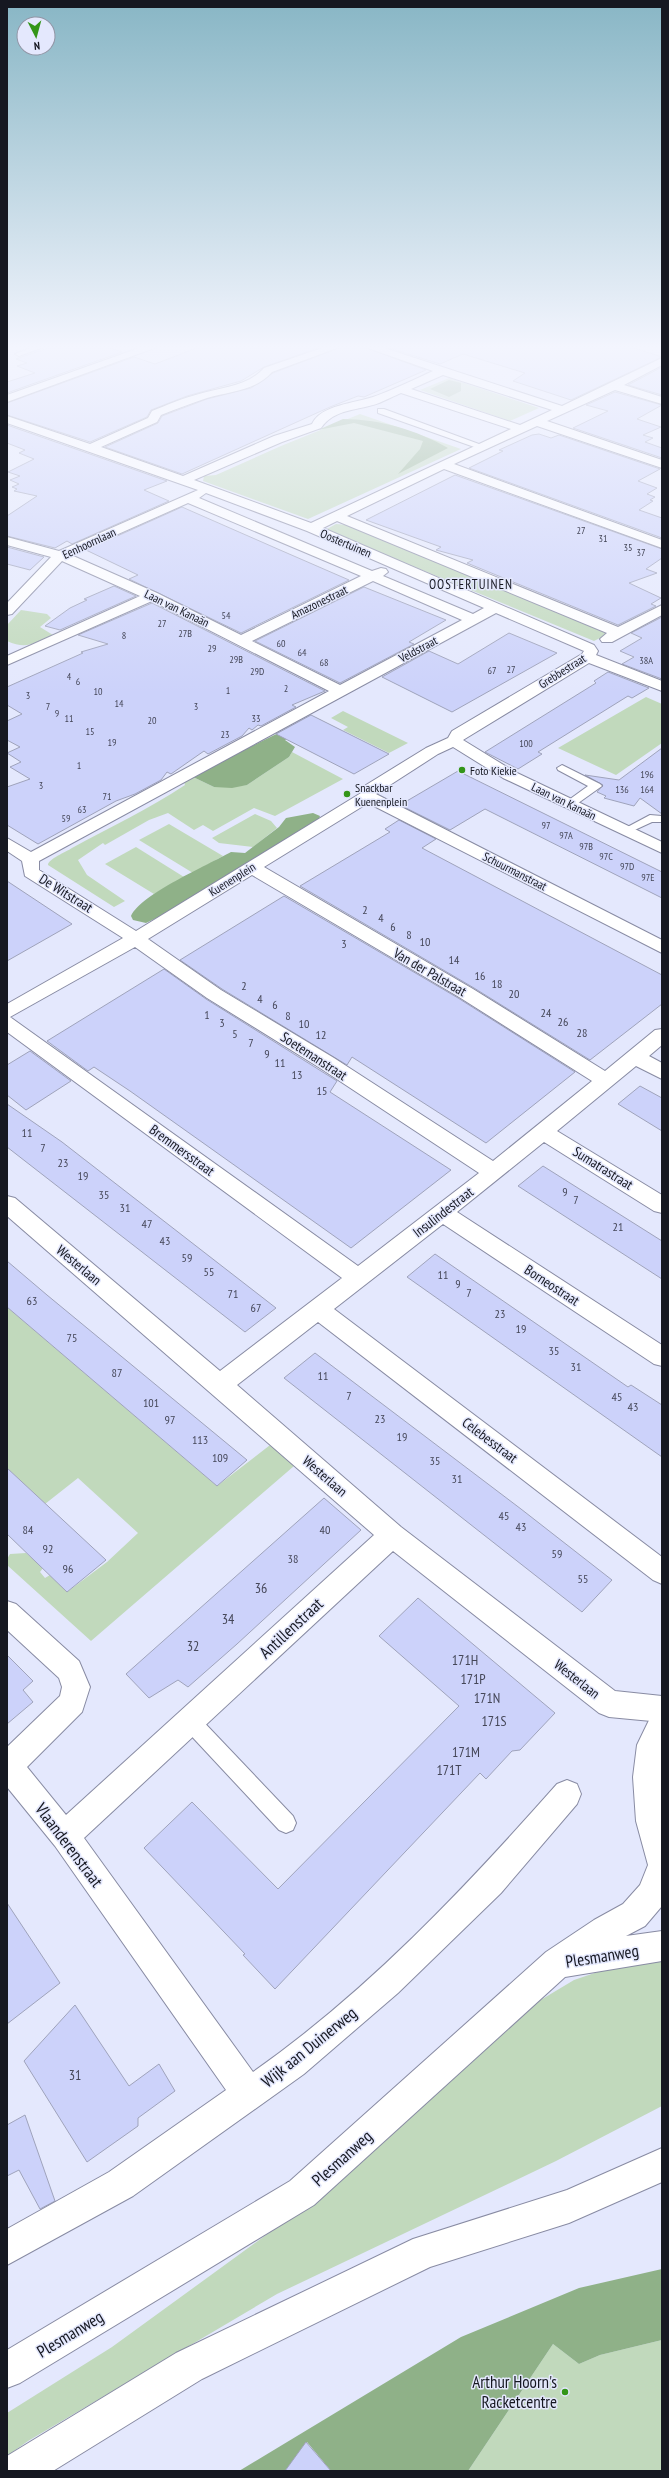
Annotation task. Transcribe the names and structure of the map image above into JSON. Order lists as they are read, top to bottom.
{
  "streets": {
    "street": [
      "Eenhoornlaan",
      "Oostertuinen",
      "Amazonestraat",
      "Laan van Kanaän",
      "Veldstraat",
      "Grebbestraat",
      "Schuurmanstraat",
      "Kuenenplein",
      "De Witstraat",
      "Van der Palstraat",
      "Soetemanstraat",
      "Bremmersstraat",
      "Sumatrastraat",
      "Insulindestraat",
      "Westerlaan",
      "Borneostraat",
      "Celebesstraat",
      "Antillenstraat",
      "Vlaanderenstraat",
      "Plesmanweg",
      "Wijk aan Duinerweg"
    ]
  },
  "crossings": [
    ["Eenhoornlaan", "Oostertuinen"],
    ["Eenhoornlaan", "Laan van Kanaän"],
    ["Oostertuinen", "Amazonestraat"],
    ["Oostertuinen", "Veldstraat"],
    ["Oostertuinen", "Grebbestraat"],
    ["Amazonestraat", "Laan van Kanaän"],
    ["Laan van Kanaän", "Veldstraat"],
    ["Laan van Kanaän", "Grebbestraat"],
    ["Laan van Kanaän", "Kuenenplein"],
    ["Grebbestraat", "Kuenenplein"],
    ["Schuurmanstraat", "Kuenenplein"],
    ["Kuenenplein", "De Witstraat"],
    ["Kuenenplein", "Van der Palstraat"],
    ["Kuenenplein", "Soetemanstraat"],
    ["De Witstraat", "Soetemanstraat"],
    ["Van der Palstraat", "Insulindestraat"],
    ["Soetemanstraat", "Insulindestraat"],
    ["Bremmersstraat", "Insulindestraat"],
    ["Sumatrastraat", "Insulindestraat"],
    ["Insulindestraat", "Westerlaan"],
    ["Insulindestraat", "Borneostraat"],
    ["Insulindestraat", "Celebesstraat"],
    ["Westerlaan", "Antillenstraat"],
    ["Antillenstraat", "Vlaanderenstraat"],
    ["Vlaanderenstraat", "Wijk aan Duinerweg"]
  ],
  "districts": ["OOSTERTUINEN"],
  "places": ["Foto Kiekie", "Snackbar Kuenenplein", "Arthur Hoorn's Racketcentre"],
  "house_numbers": [
    "27",
    "31",
    "35",
    "37",
    "54",
    "27",
    "27B",
    "8",
    "60",
    "29",
    "64",
    "29B",
    "38A",
    "68",
    "27",
    "67",
    "29D",
    "4",
    "6",
    "2",
    "1",
    "10",
    "3",
    "14",
    "7",
    "3",
    "9",
    "11",
    "33",
    "20",
    "15",
    "23",
    "19",
    "100",
    "1",
    "196",
    "3",
    "136",
    "164",
    "71",
    "63",
    "59",
    "97",
    "97A",
    "97B",
    "97C",
    "97D",
    "97E",
    "2",
    "4",
    "6",
    "8",
    "10",
    "3",
    "14",
    "16",
    "18",
    "2",
    "20",
    "4",
    "6",
    "24",
    "1",
    "8",
    "26",
    "3",
    "10",
    "28",
    "5",
    "12",
    "7",
    "9",
    "11",
    "13",
    "15",
    "11",
    "7",
    "23",
    "19",
    "9",
    "35",
    "7",
    "31",
    "47",
    "21",
    "43",
    "59",
    "55",
    "11",
    "9",
    "7",
    "71",
    "63",
    "67",
    "23",
    "19",
    "75",
    "35",
    "31",
    "87",
    "11",
    "7",
    "45",
    "101",
    "43",
    "23",
    "97",
    "19",
    "113",
    "109",
    "35",
    "31",
    "45",
    "43",
    "84",
    "40",
    "92",
    "59",
    "38",
    "96",
    "55",
    "36",
    "34",
    "32",
    "171H",
    "171P",
    "171N",
    "171S",
    "171M",
    "171T",
    "31"
  ],
  "north": "bottom"
}
